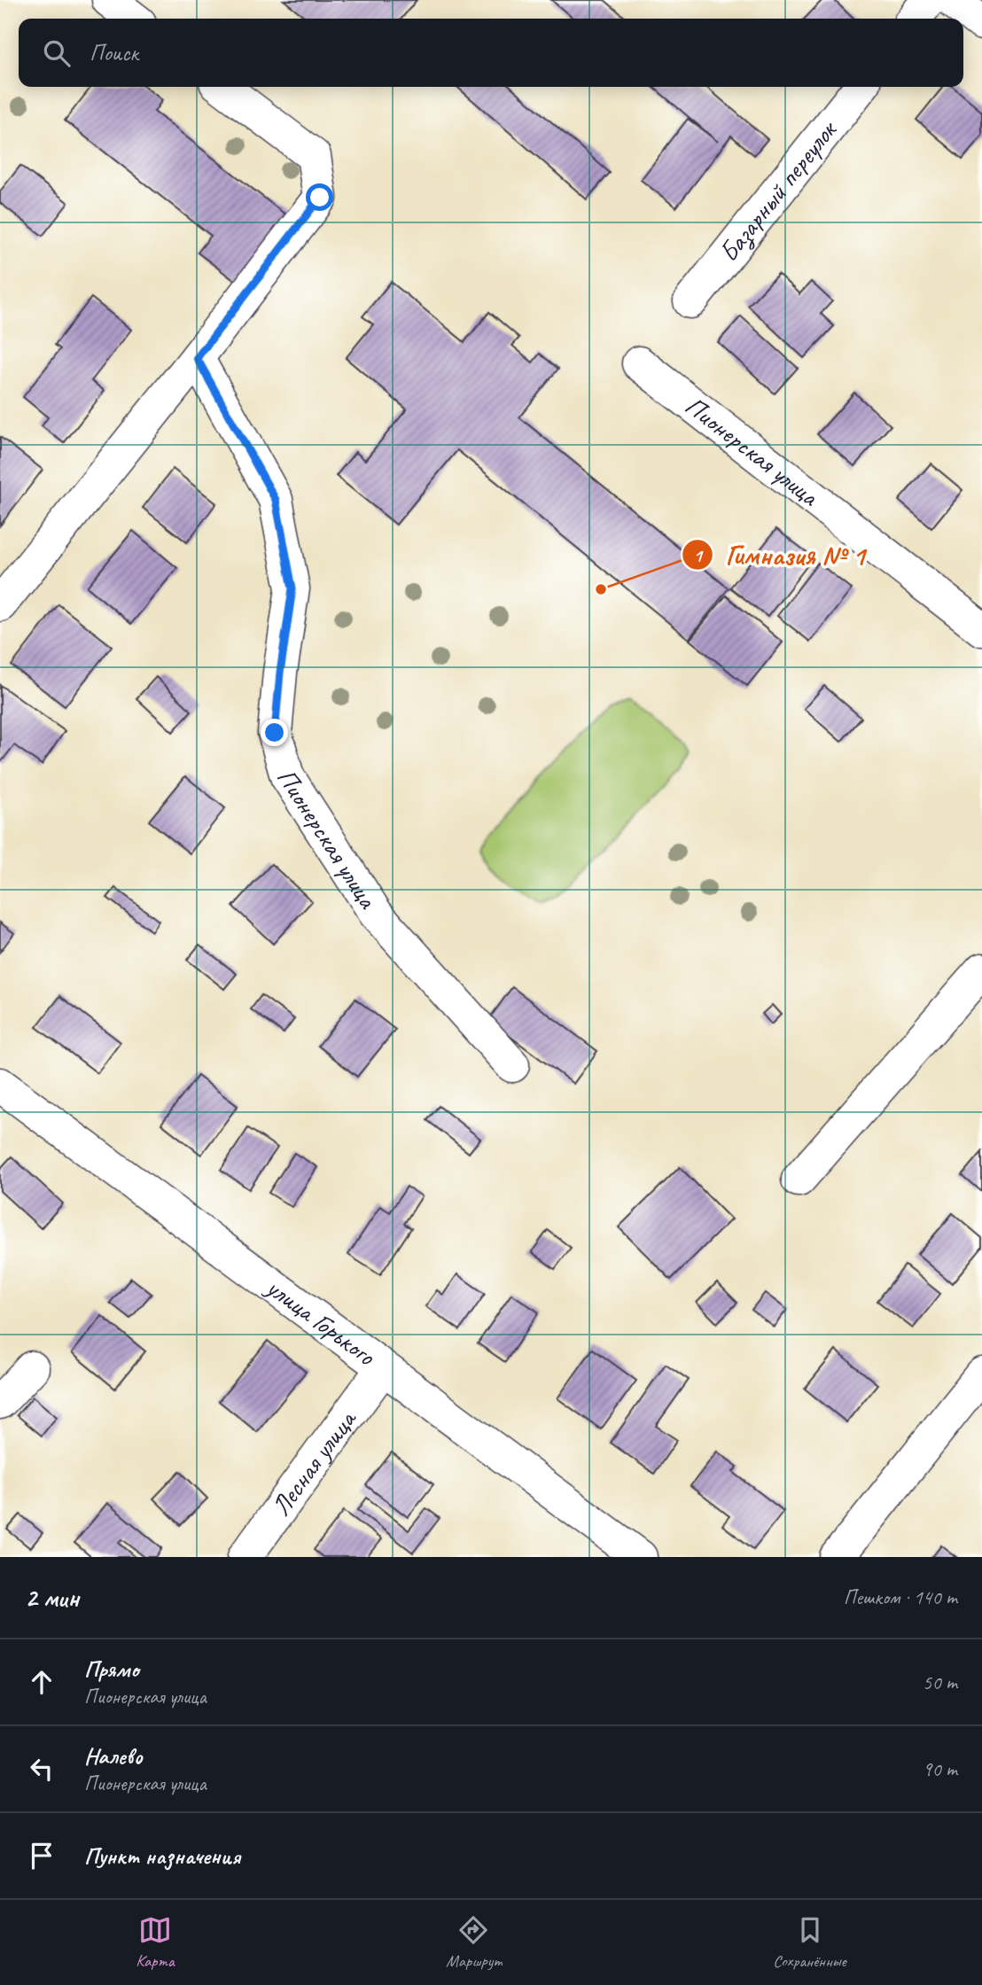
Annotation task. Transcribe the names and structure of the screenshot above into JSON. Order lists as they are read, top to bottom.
{
  "streets": {
    "street": [
      "Базарный переулок",
      "Пионерская улица",
      "улица Горького",
      "Лесная улица"
    ]
  },
  "crossings": [
    ["улица Горького", "Лесная улица"]
  ],
  "places": ["Гимназия № 1"],
  "page": {
    "search": "Поиск",
    "heading": ["2 мин", "Пешком · 140 m"],
    "list": [
      ["Прямо", "Пионерская улица", "50 m"],
      ["Налево", "Пионерская улица", "90 m"],
      "Пункт назначения"
    ],
    "nav": ["Карта", "Маршрут", "Сохранённые"]
  }
}
